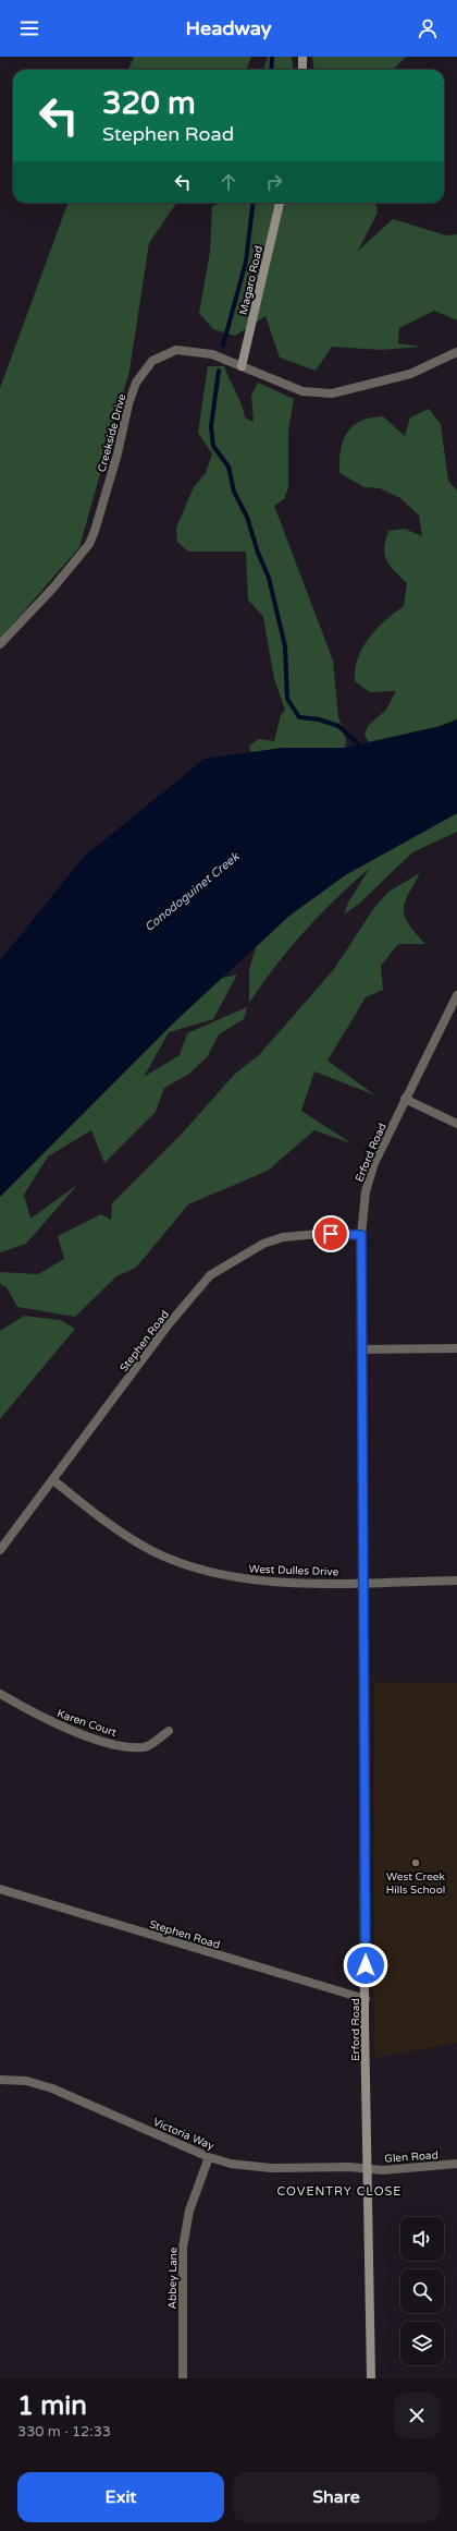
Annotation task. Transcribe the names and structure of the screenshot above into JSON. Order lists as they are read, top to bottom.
{
  "streets": {
    "street": [
      "Magaro Road",
      "Creekside Drive",
      "Erford Road",
      "Stephen Road",
      "West Dulles Drive",
      "Karen Court",
      "Victoria Way",
      "Glen Road",
      "Abbey Lane"
    ]
  },
  "crossings": [
    ["Magaro Road", "Creekside Drive"],
    ["Erford Road", "Stephen Road"],
    ["Erford Road", "West Dulles Drive"],
    ["Erford Road", "Victoria Way"],
    ["Erford Road", "Glen Road"],
    ["Stephen Road", "West Dulles Drive"],
    ["Victoria Way", "Glen Road"],
    ["Victoria Way", "Abbey Lane"]
  ],
  "districts": ["COVENTRY CLOSE"],
  "water": ["Conodoguinet Creek"],
  "places": ["West Creek Hills School"],
  "page": {
    "header": "Headway",
    "turn": ["320 m", "Stephen Road"],
    "heading": ["1 min", "330 m · 12:33"],
    "buttons": ["Exit", "Share"]
  }
}
